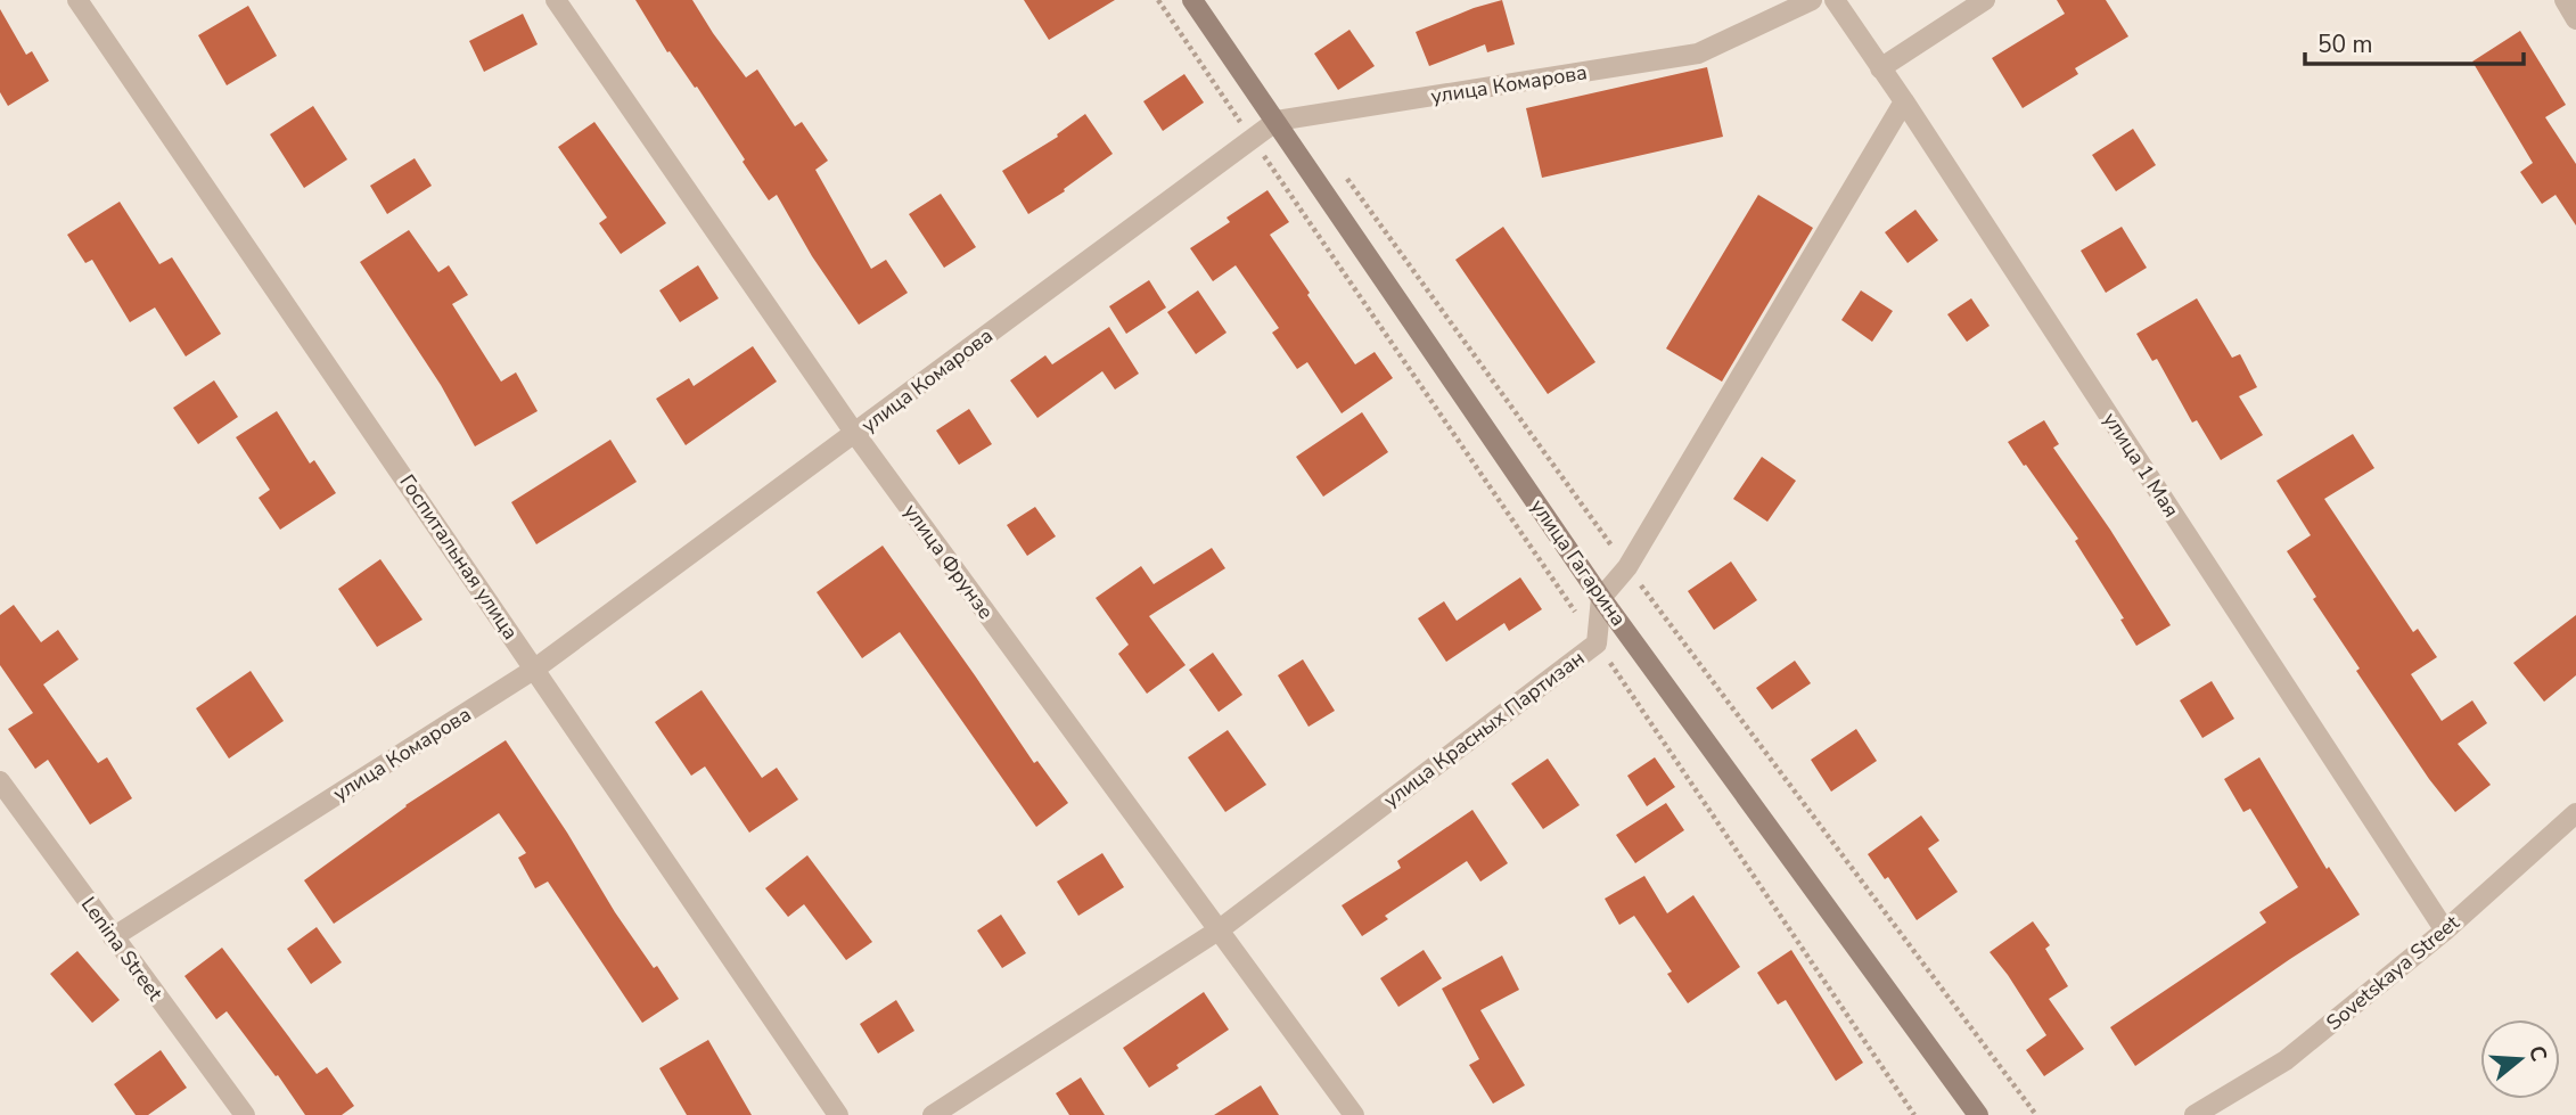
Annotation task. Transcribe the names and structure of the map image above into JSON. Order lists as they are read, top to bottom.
{
  "streets": {
    "main road": ["улица Гагарина"],
    "street": [
      "улица Комарова",
      "улица 1 Мая",
      "Госпитальная улица",
      "улица Фрунзе",
      "улица Красных Партизан",
      "Lenina Street",
      "Sovetskaya Street"
    ]
  },
  "crossings": [
    ["улица Комарова", "Госпитальная улица"],
    ["улица Комарова", "улица Фрунзе"],
    ["улица Комарова", "улица Гагарина"],
    ["улица Комарова", "Lenina Street"],
    ["улица 1 Мая", "Sovetskaya Street"],
    ["улица Фрунзе", "улица Красных Партизан"],
    ["улица Гагарина", "улица Красных Партизан"]
  ],
  "scale_bar": "50 m",
  "north": "right"
}
